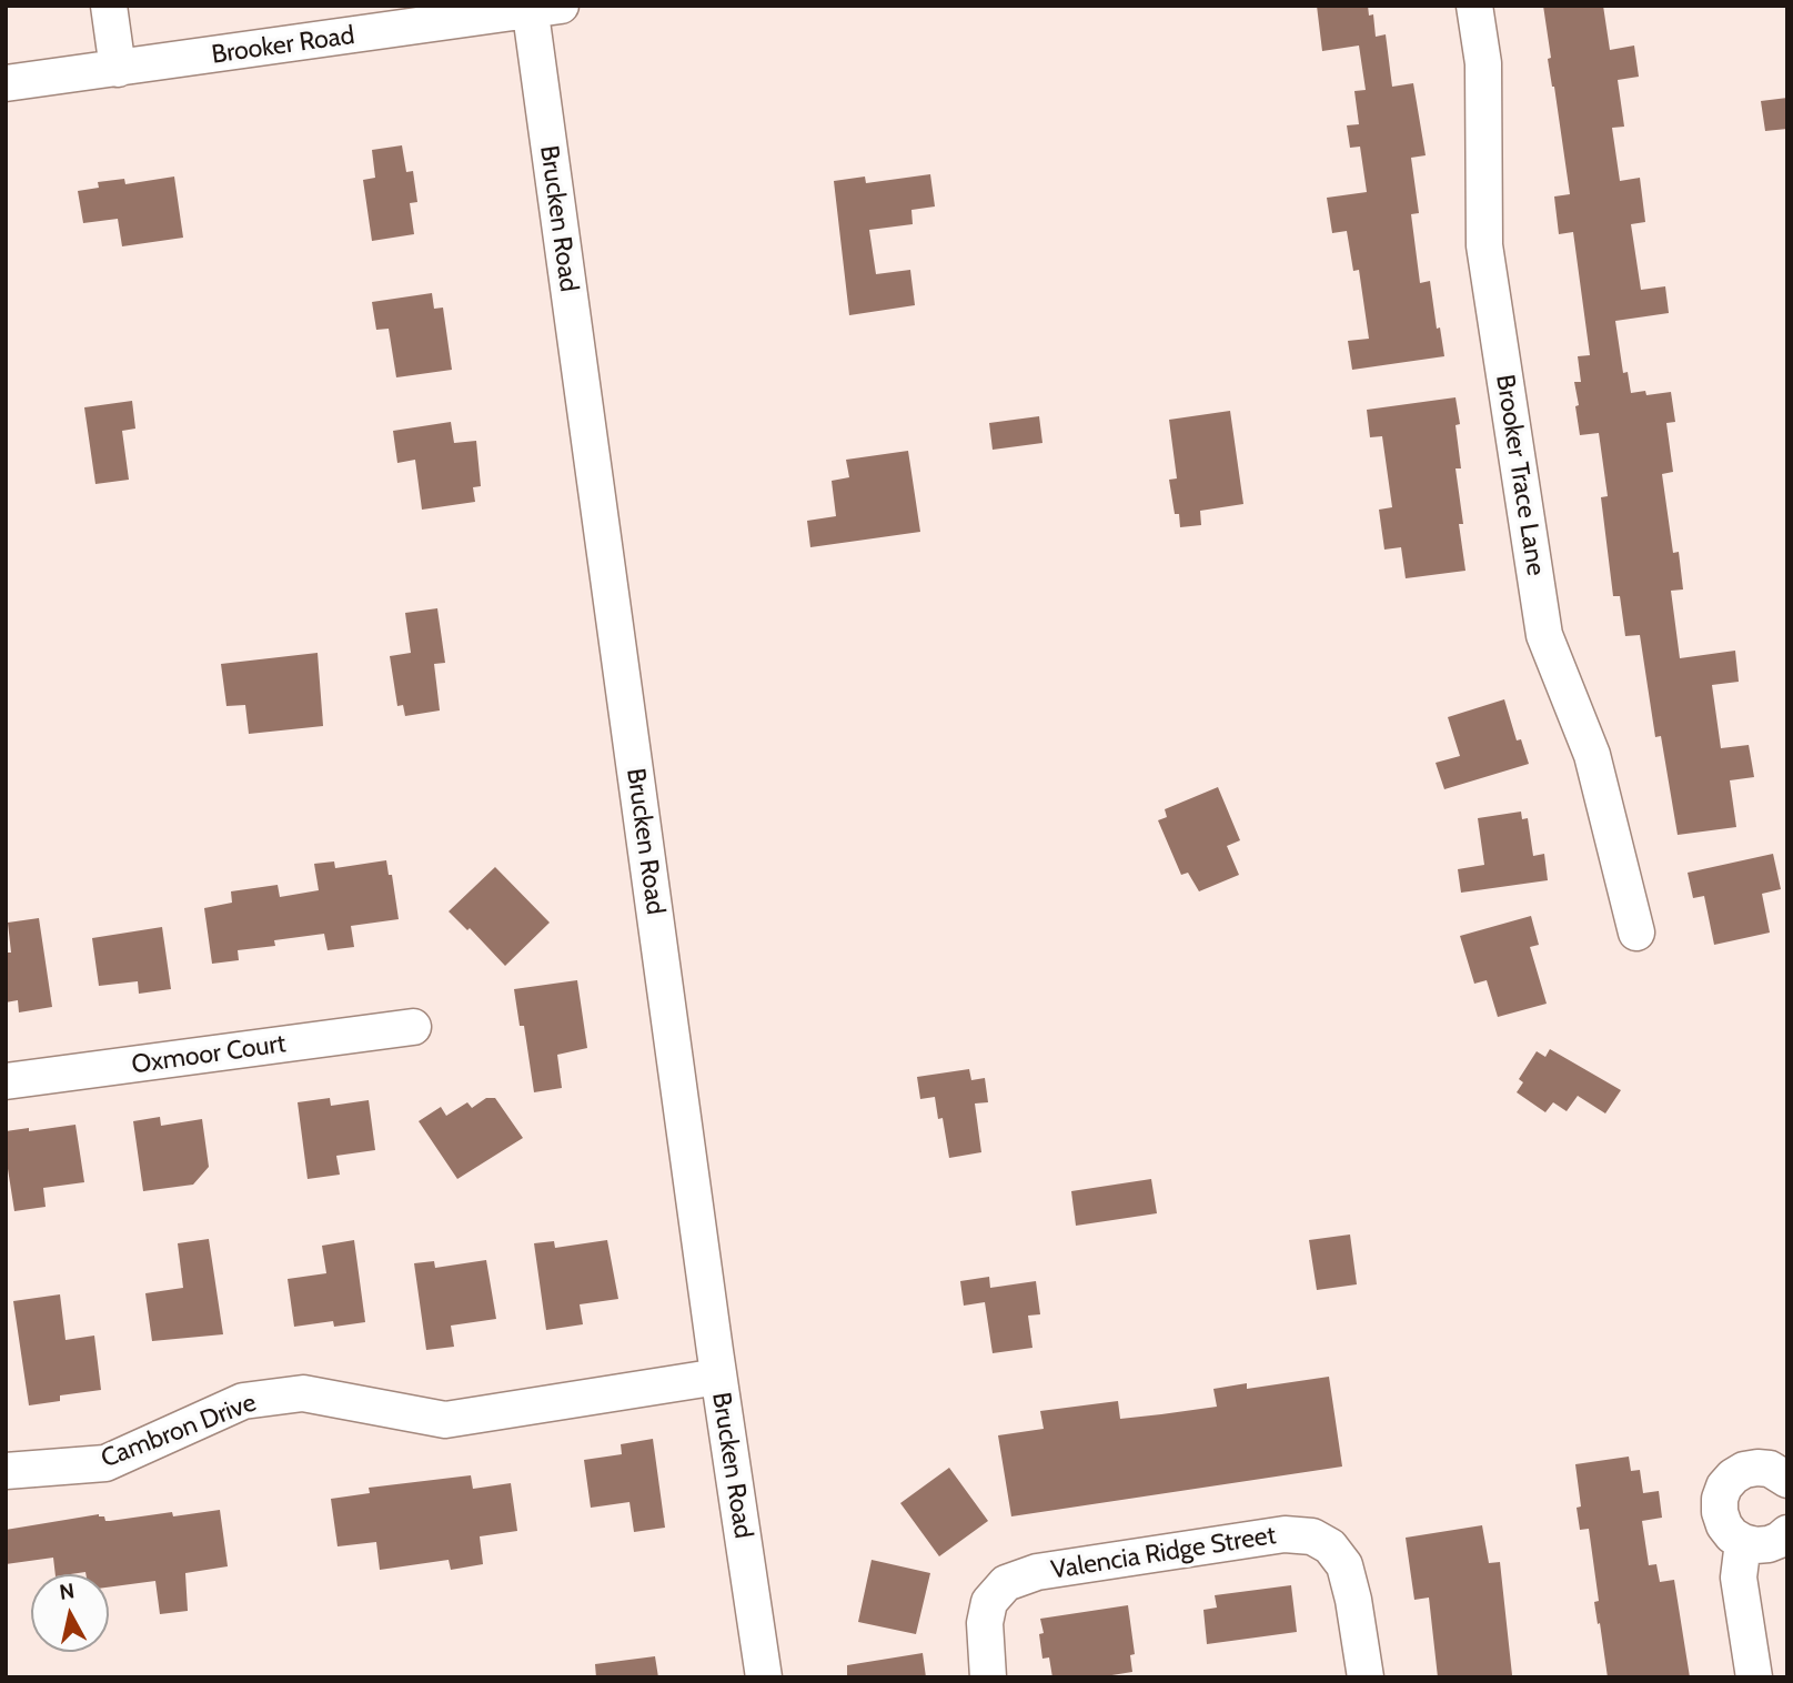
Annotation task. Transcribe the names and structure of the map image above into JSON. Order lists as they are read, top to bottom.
{
  "streets": {
    "street": [
      "Brooker Road",
      "Brucken Road",
      "Brooker Trace Lane",
      "Oxmoor Court",
      "Cambron Drive",
      "Valencia Ridge Street"
    ]
  },
  "crossings": [
    ["Brooker Road", "Brucken Road"],
    ["Brucken Road", "Cambron Drive"]
  ],
  "north": "top"
}
